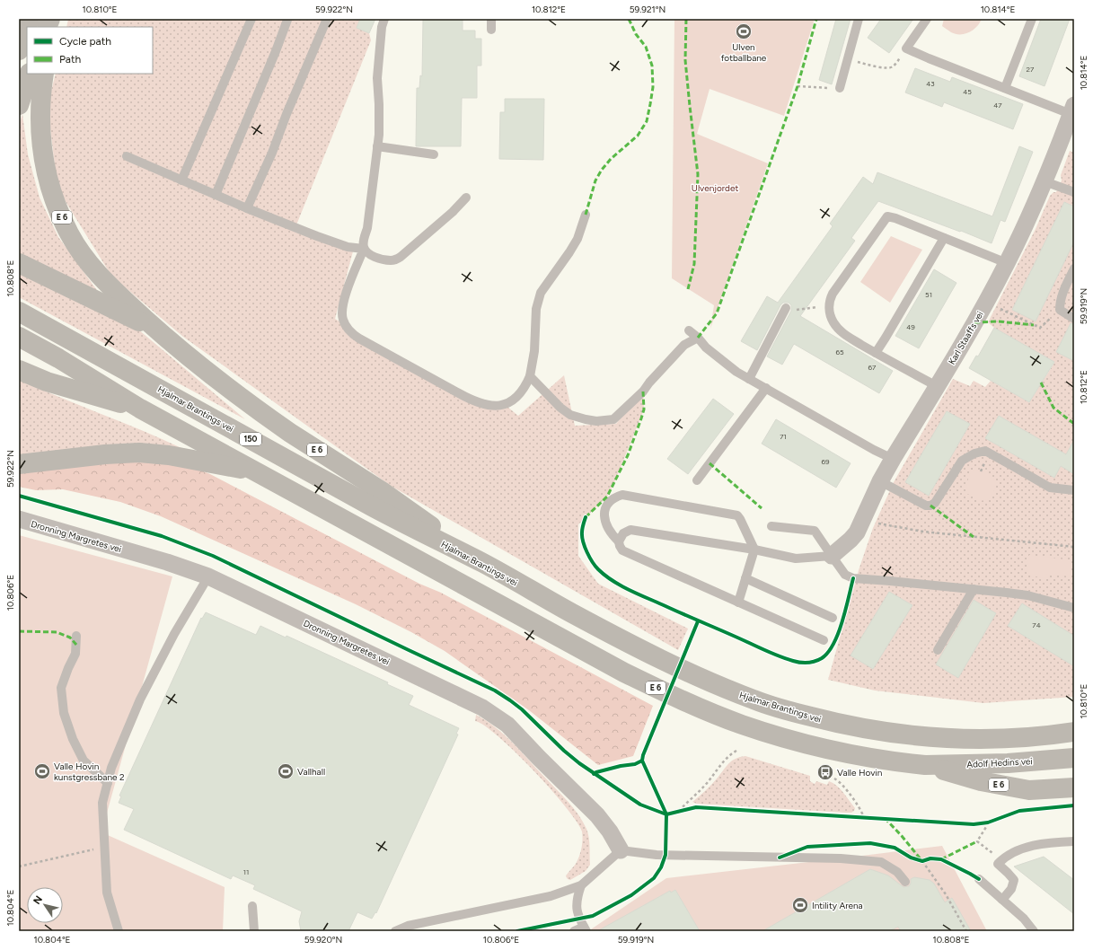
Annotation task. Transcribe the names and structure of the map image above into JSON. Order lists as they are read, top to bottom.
{
  "streets": {
    "highway": [
      "E 6",
      "Hjalmar Brantings vei",
      "150",
      "Adolf Hedins vei"
    ],
    "street": ["Karl Staaffs vei", "Dronning Margretes vei"]
  },
  "crossings": [
    ["E 6", "Hjalmar Brantings vei"],
    ["E 6", "Adolf Hedins vei"]
  ],
  "parks": ["Ulvenjordet"],
  "places": {
    "sports": [
      "Ulven fotballbane",
      "Valle Hovin kunstgressbane 2",
      "Vallhall",
      "Intility Arena"
    ],
    "bus stop": ["Valle Hovin"]
  },
  "house_numbers": [
    "27",
    "43",
    "45",
    "47",
    "51",
    "49",
    "65",
    "67",
    "71",
    "69",
    "74",
    "11"
  ],
  "legend": ["Cycle path", "Path"],
  "north": "top left",
  "coordinates": [
    "10.810°E",
    "59.922°N",
    "10.812°E",
    "59.921°N",
    "10.814°E",
    "10.808°E",
    "59.919°N",
    "10.806°E",
    "10.804°E",
    "59.920°N"
  ]
}
